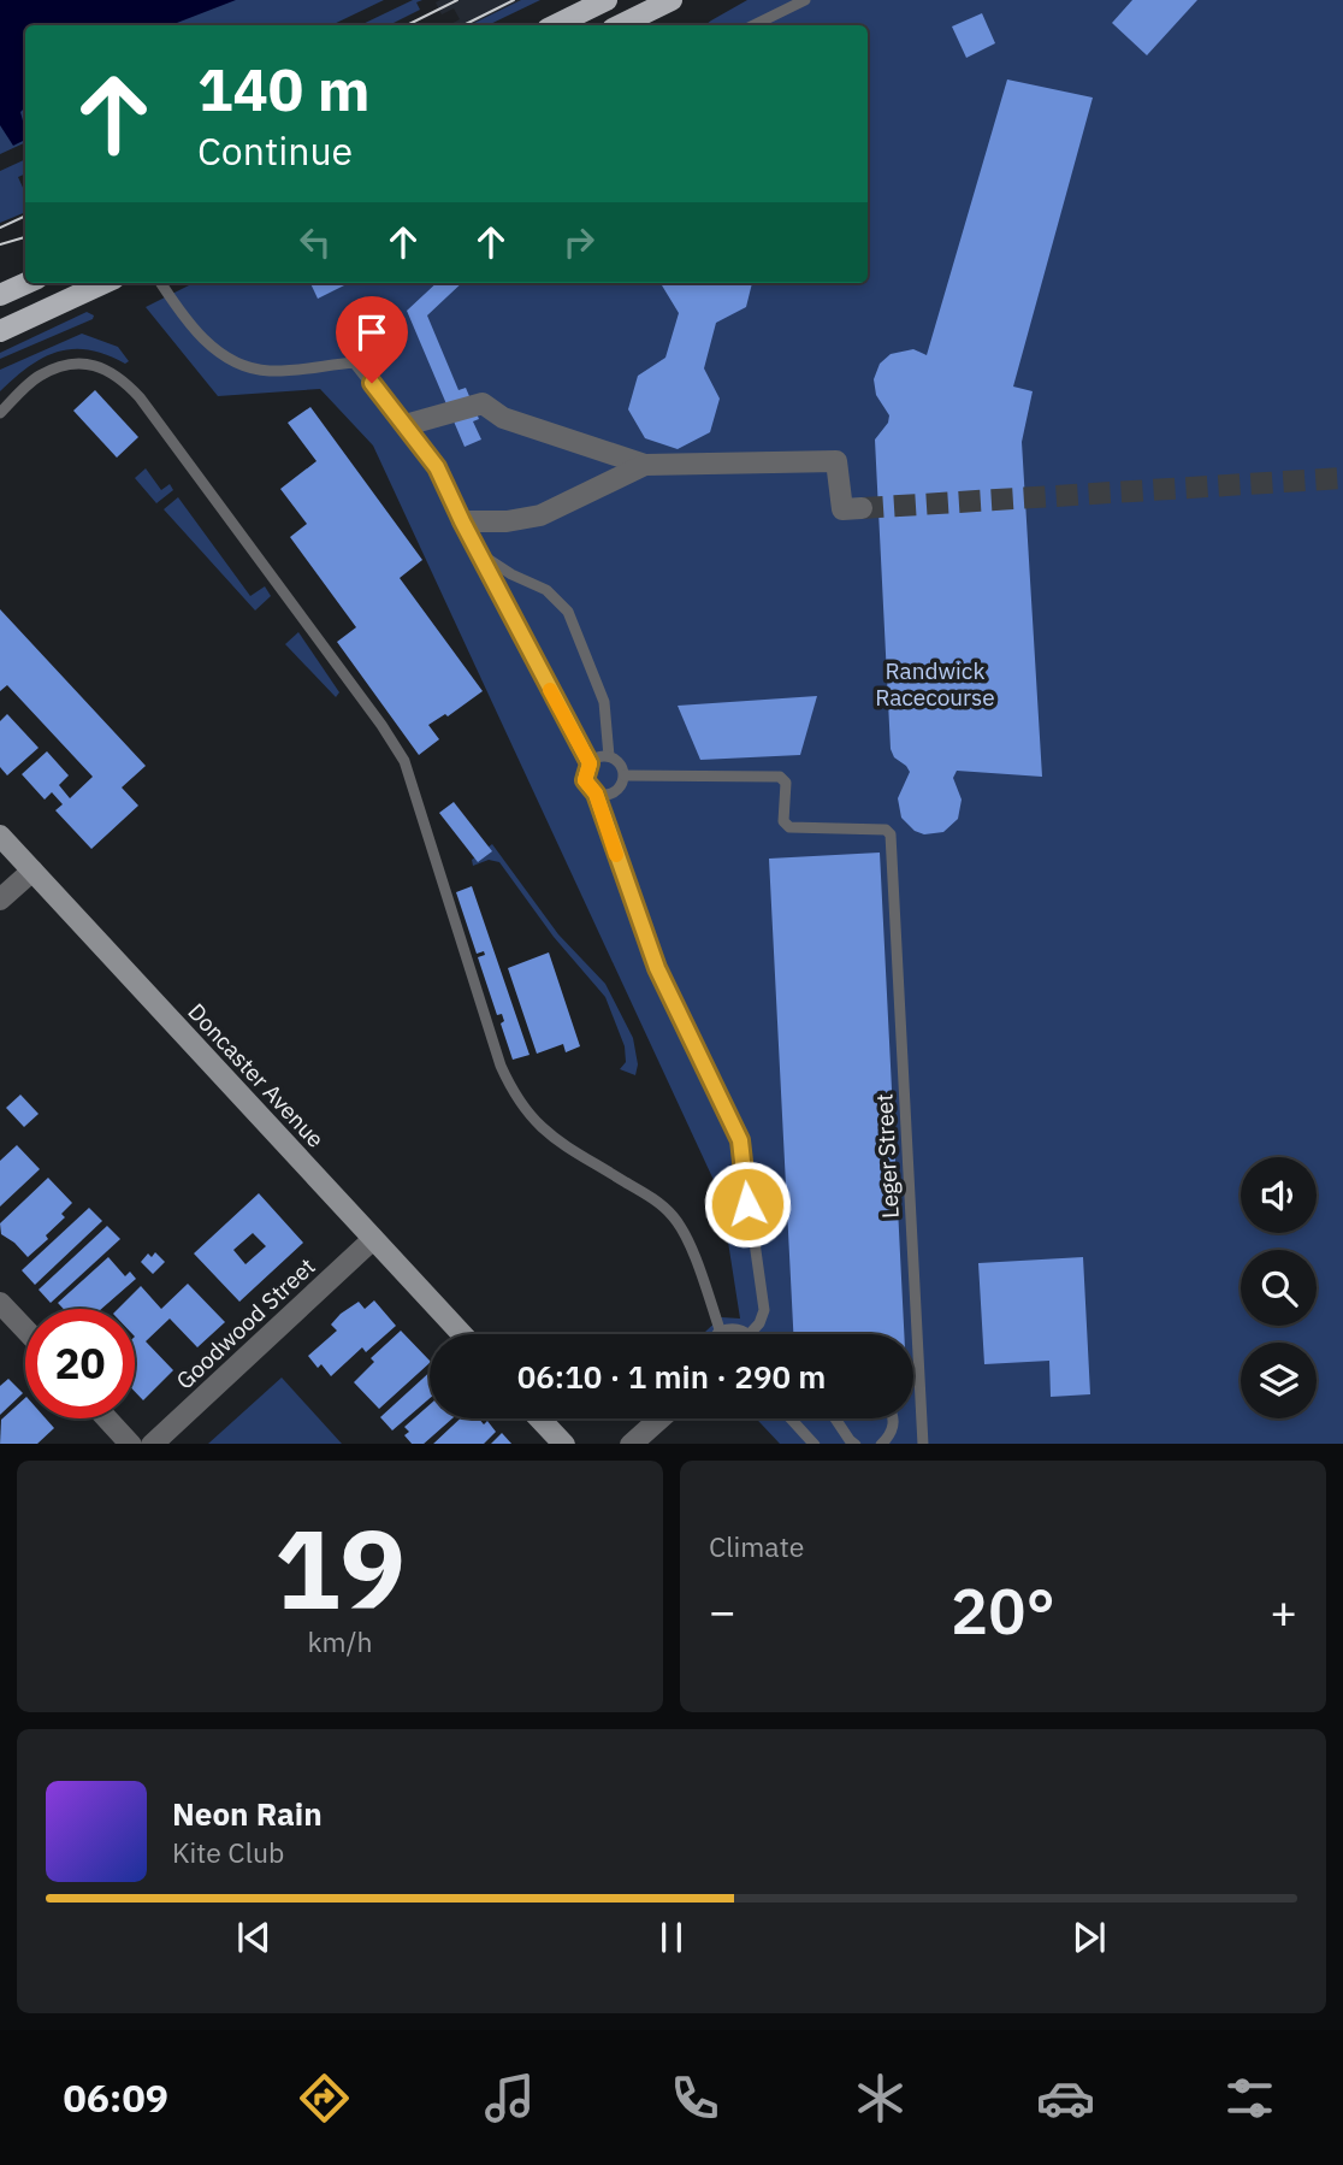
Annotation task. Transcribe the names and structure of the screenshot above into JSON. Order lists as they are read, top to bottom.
{
  "streets": {
    "main road": ["Doncaster Avenue"],
    "street": ["Goodwood Street"],
    "lane": ["Leger Street"]
  },
  "crossings": [
    ["Doncaster Avenue", "Goodwood Street"]
  ],
  "parks": ["Randwick Racecourse"],
  "page": {
    "turn": ["140 m", "Continue"],
    "limit": "20",
    "trip": "06:10 · 1 min · 290 m",
    "tile": [
      ["19", "km/h"],
      "Climate"
    ],
    "heat": ["−", "20°", "+"],
    "song": ["Neon Rain", "Kite Club"],
    "tabs": "06:09"
  }
}
